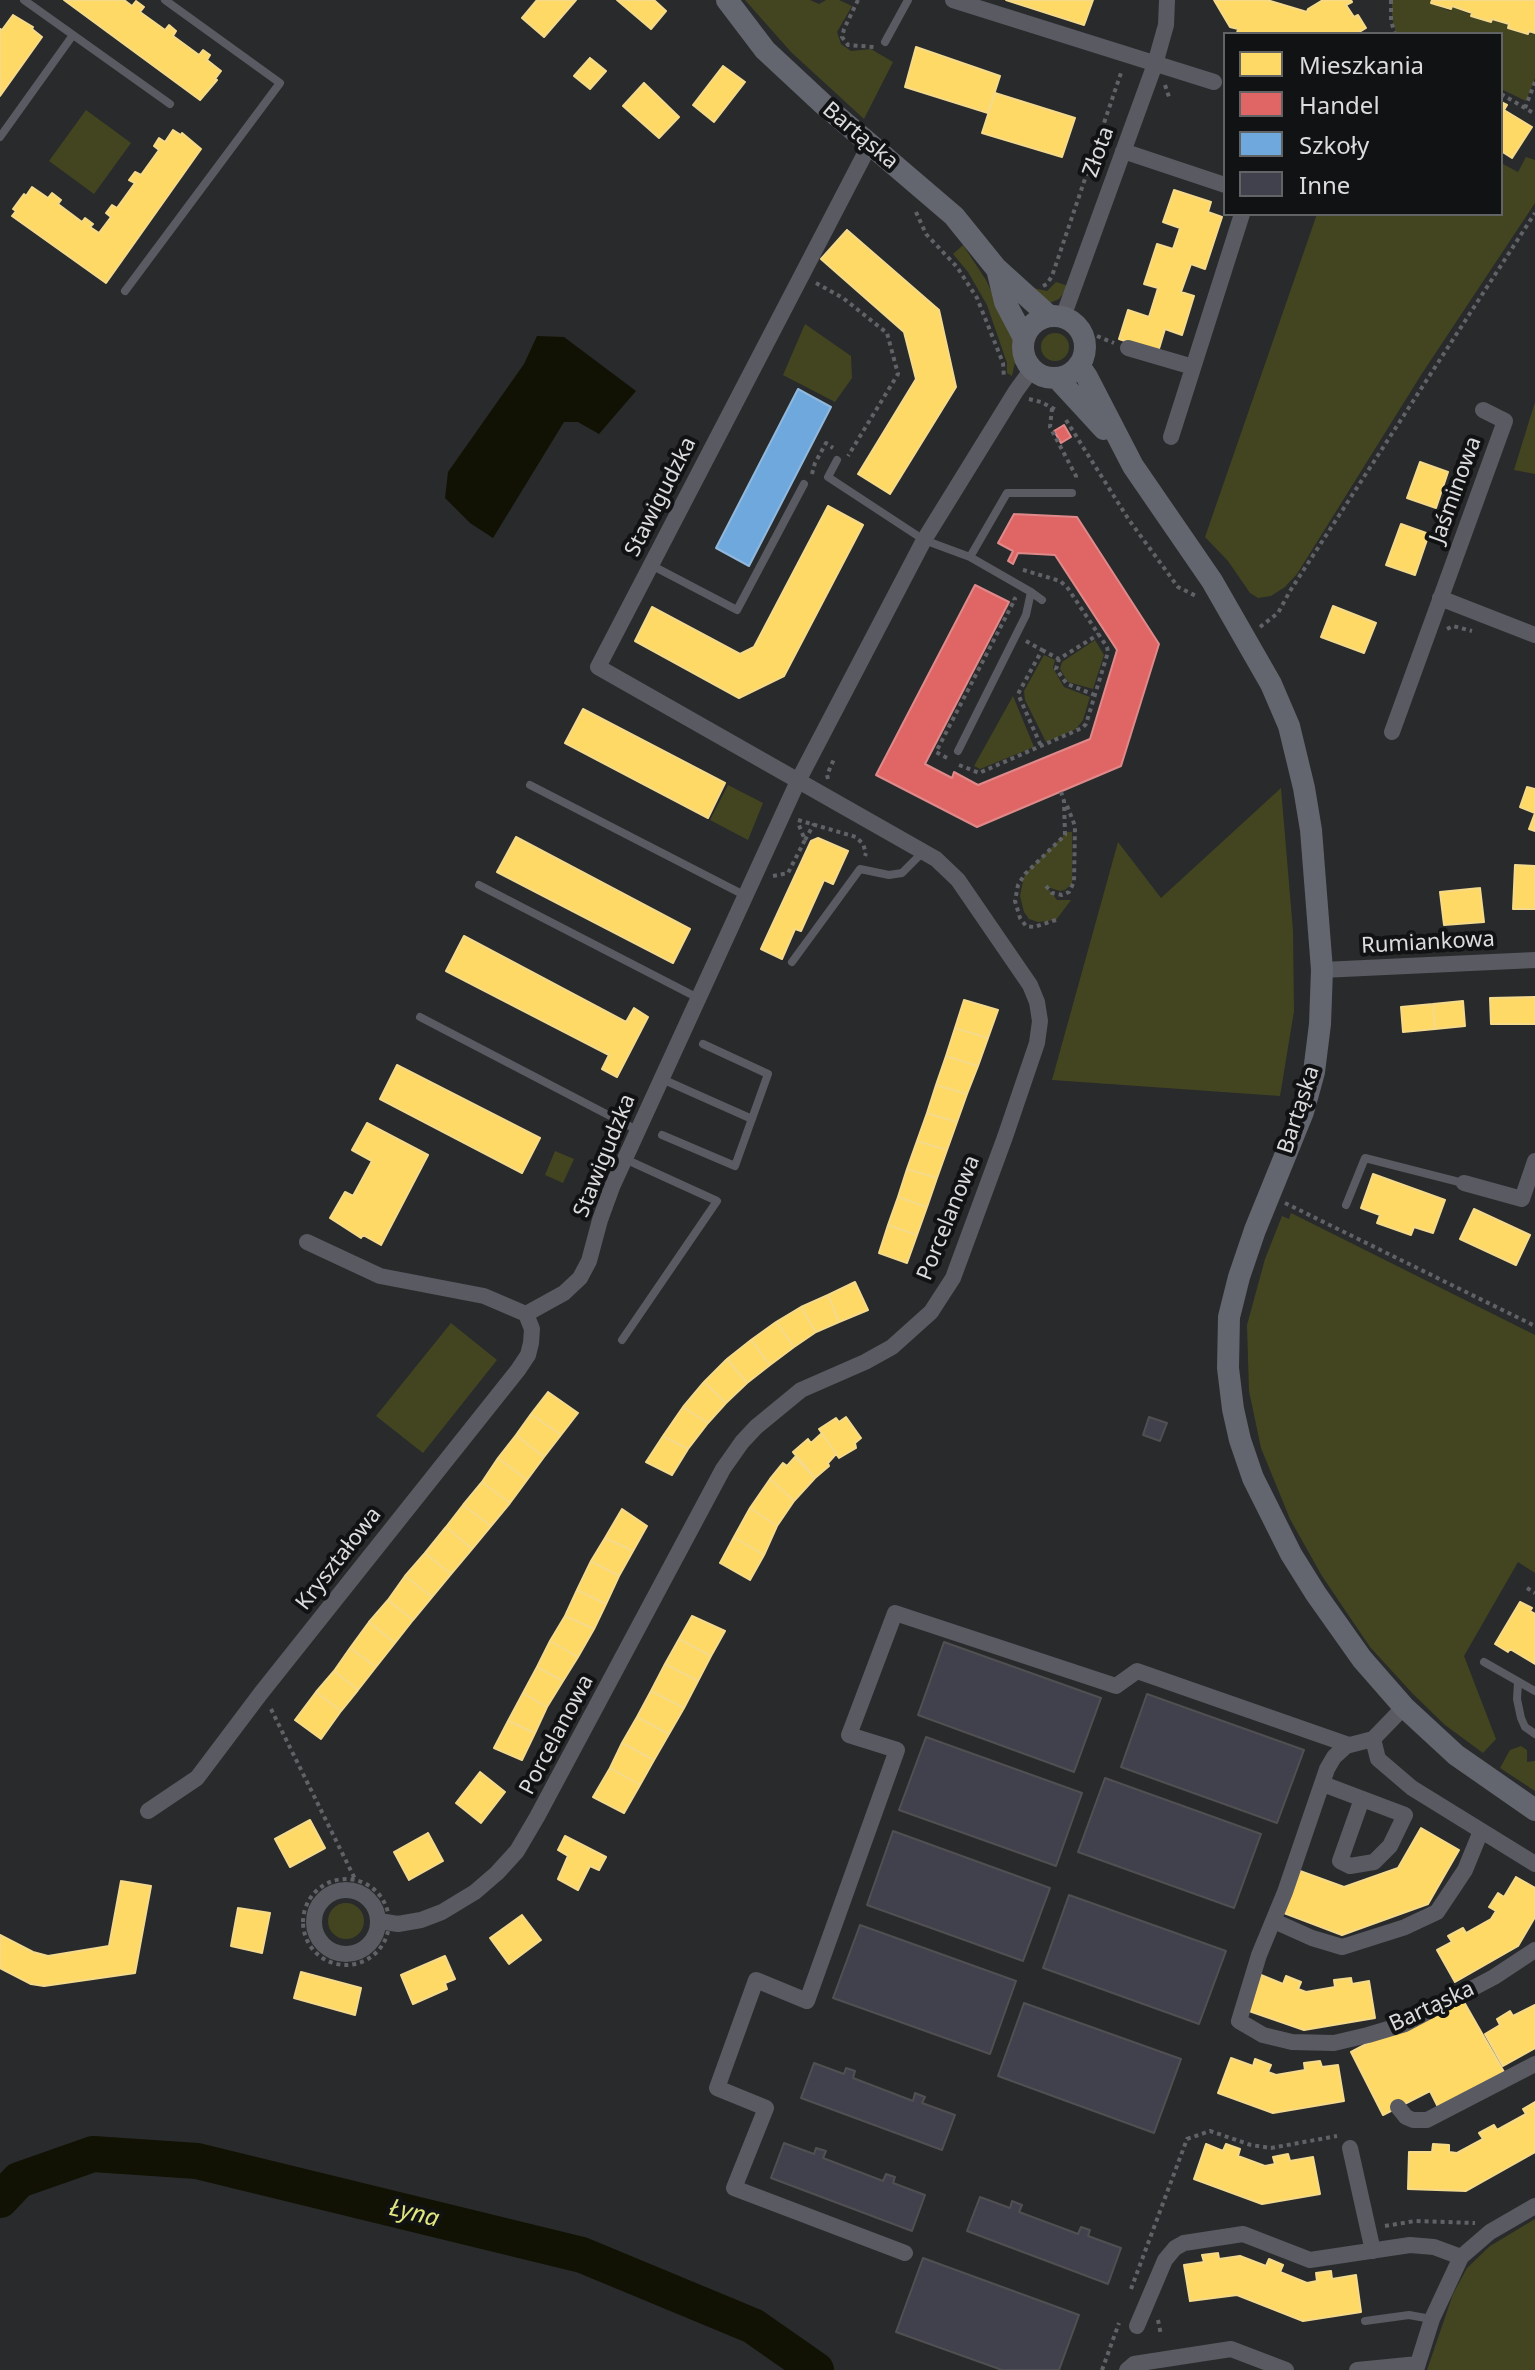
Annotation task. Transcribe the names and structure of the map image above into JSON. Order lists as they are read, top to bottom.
{
  "streets": {
    "street": [
      "Bartąska",
      "Złota",
      "Jaśminowa",
      "Stawigudzka",
      "Rumiankowa",
      "Porcelanowa",
      "Kryształowa"
    ]
  },
  "crossings": [
    ["Bartąska", "Złota"],
    ["Bartąska", "Stawigudzka"],
    ["Bartąska", "Rumiankowa"],
    ["Złota", "Stawigudzka"],
    ["Stawigudzka", "Porcelanowa"],
    ["Stawigudzka", "Kryształowa"]
  ],
  "water": ["Łyna"],
  "legend": [
    "Mieszkania",
    "Handel",
    "Szkoły",
    "Inne"
  ]
}
